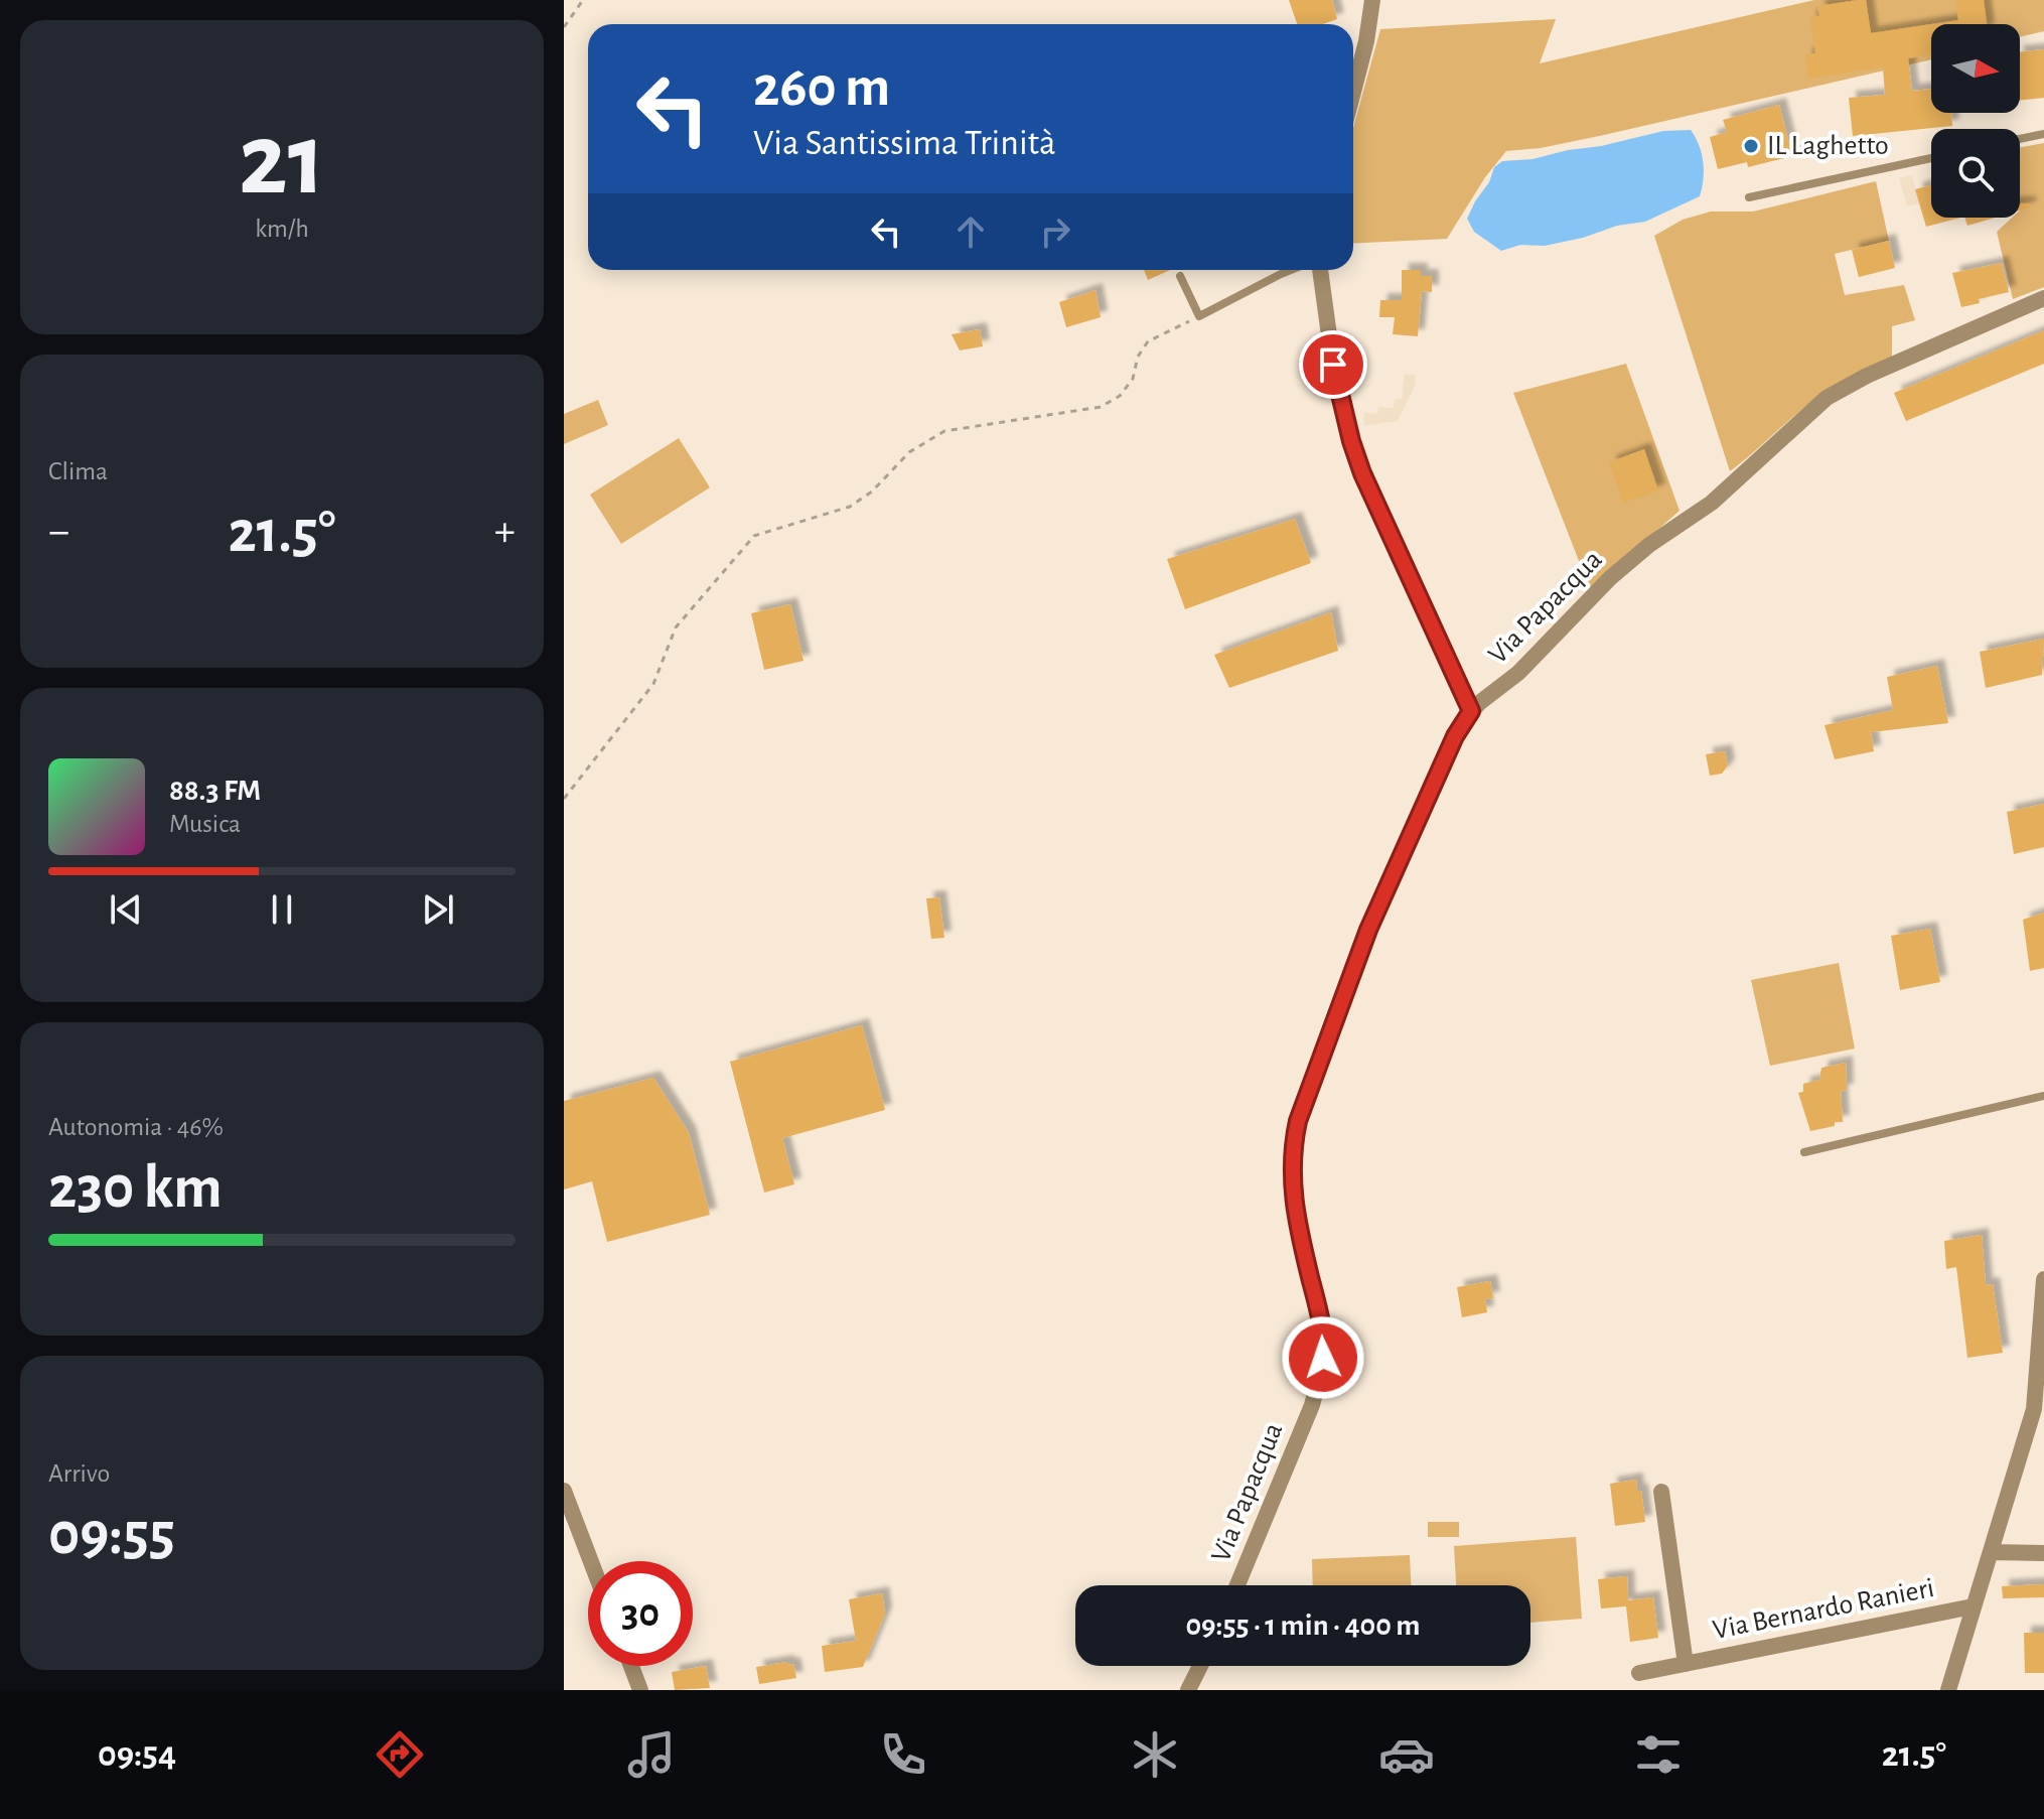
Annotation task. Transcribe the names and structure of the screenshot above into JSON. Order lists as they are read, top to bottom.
{
  "streets": {
    "street": ["Via Papacqua", "Via Bernardo Ranieri"]
  },
  "places": ["IL Laghetto"],
  "north": "right",
  "page": {
    "tile": [
      ["21", "km/h"],
      "Clima",
      ["Autonomia · 46%", "230 km"],
      ["Arrivo", "09:55"]
    ],
    "turn": ["260 m", "Via Santissima Trinità"],
    "heat": ["−", "21.5°", "+"],
    "song": ["88.3 FM", "Musica"],
    "limit": "30",
    "trip": "09:55 · 1 min · 400 m",
    "tabs": ["09:54", "21.5°"]
  }
}
